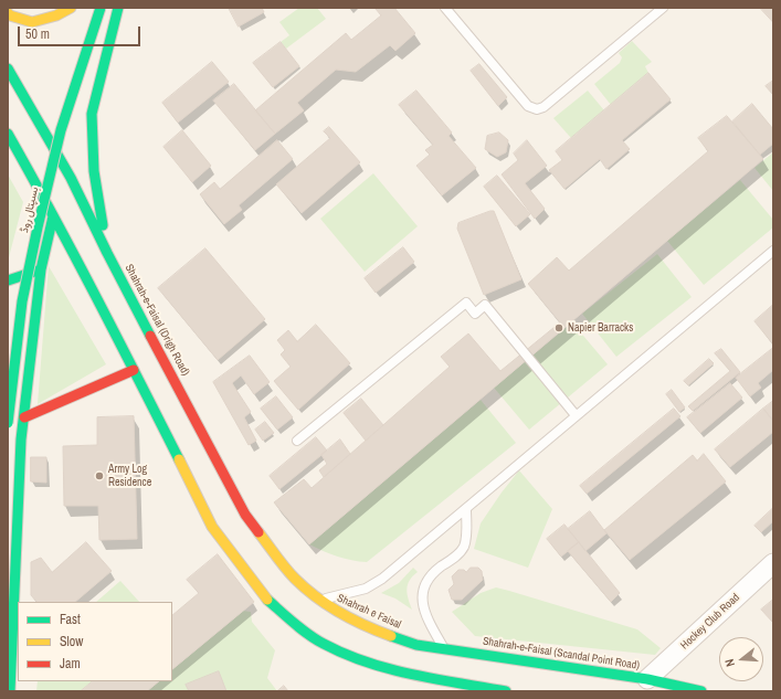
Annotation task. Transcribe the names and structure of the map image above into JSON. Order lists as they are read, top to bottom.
{
  "streets": {
    "main road": [
      "ہسپتال روڈ",
      "Shahrah-e-Faisal (Drigh Road)",
      "Shahrah e Faisal",
      "Shahrah-e-Faisal (Scandal Point Road)"
    ],
    "street": ["Hockey Club Road"]
  },
  "crossings": [
    ["Shahrah-e-Faisal (Drigh Road)", "Shahrah e Faisal"],
    ["Shahrah e Faisal", "Shahrah-e-Faisal (Scandal Point Road)"],
    ["Hockey Club Road", "Shahrah-e-Faisal (Scandal Point Road)"]
  ],
  "places": ["Napier Barracks", "Army Log Residence"],
  "legend": ["Fast", "Slow", "Jam"],
  "scale_bar": "50 m",
  "north": "left"
}
